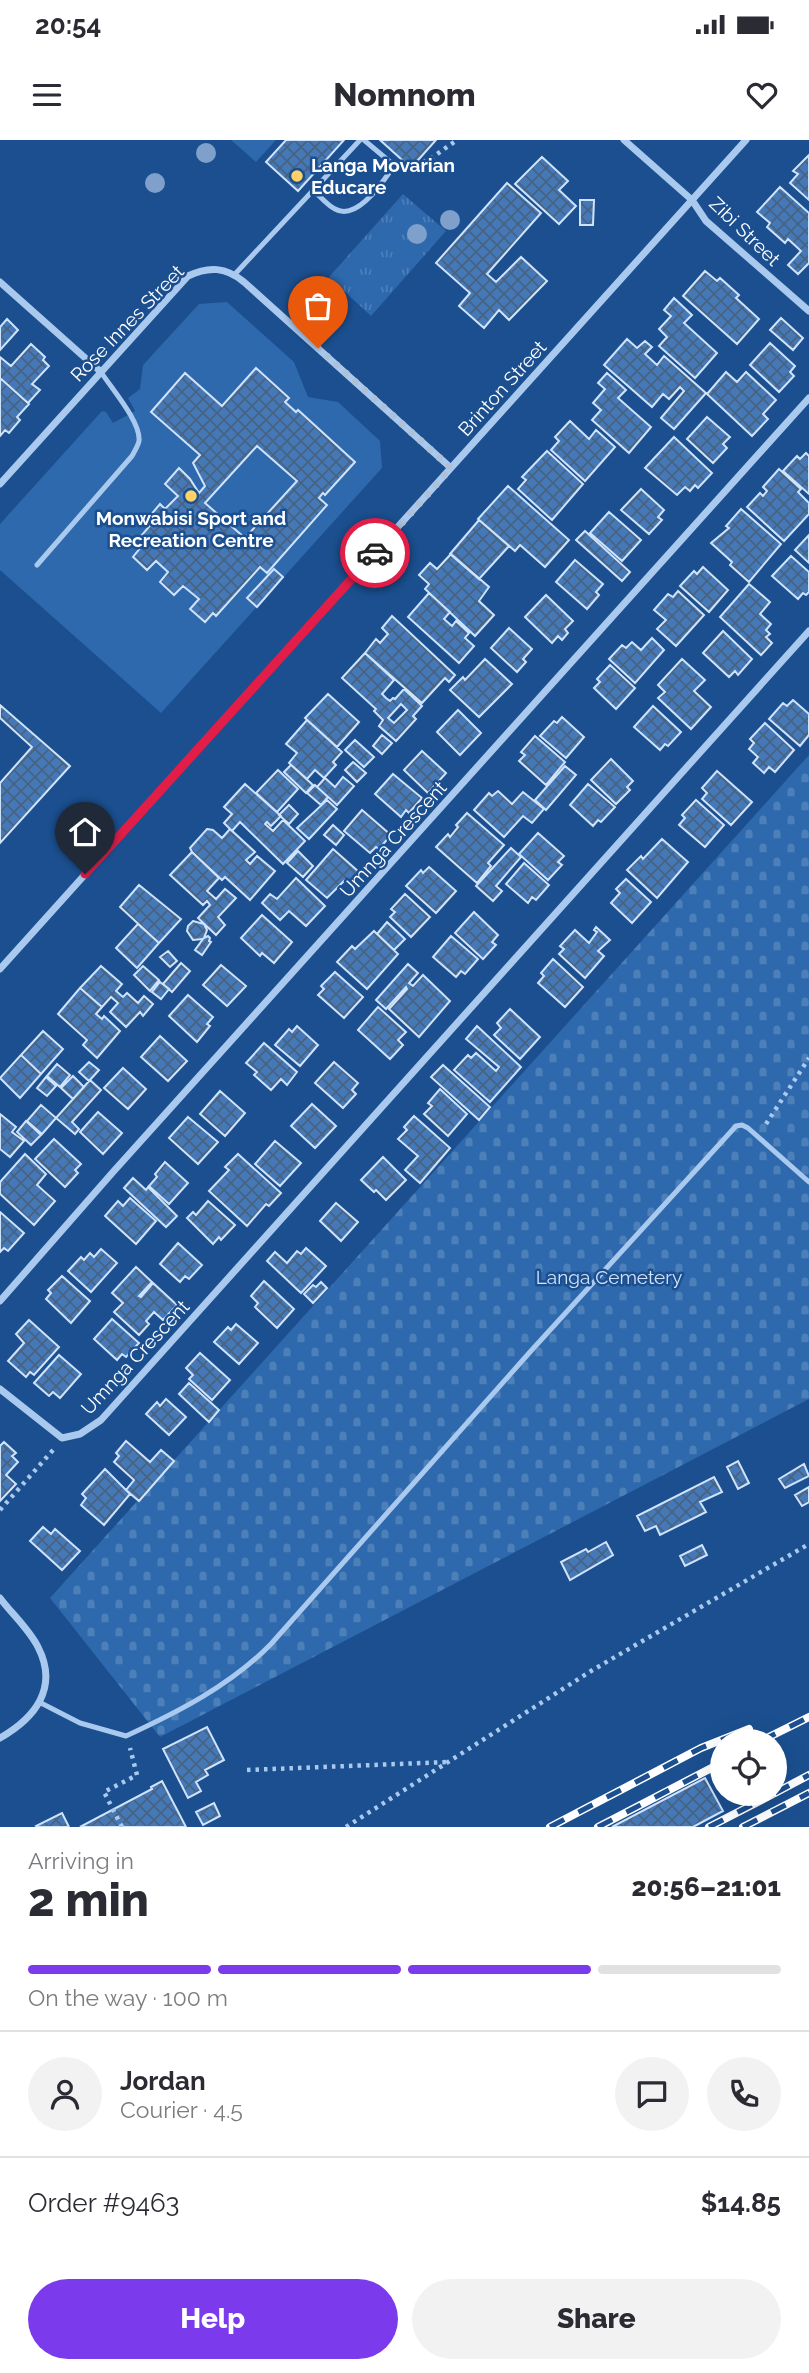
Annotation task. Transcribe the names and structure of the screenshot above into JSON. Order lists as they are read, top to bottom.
{
  "streets": {
    "street": [
      "Zibi Street",
      "Rose Innes Street",
      "Brinton Street",
      "Umnga Crescent"
    ]
  },
  "crossings": [
    ["Zibi Street", "Brinton Street"]
  ],
  "parks": ["Langa Cemetery"],
  "places": ["Langa Movarian Educare", "Monwabisi Sport and Recreation Centre"],
  "page": {
    "status": "20:54",
    "header": "Nomnom",
    "heading": ["2 min", "Arriving in", "20:56–21:01"],
    "panel": [
      "Jordan",
      "Courier · 4.5",
      "Order #9463",
      "$14.85"
    ],
    "bar": "On the way · 100 m",
    "buttons": ["Help", "Share"]
  }
}
